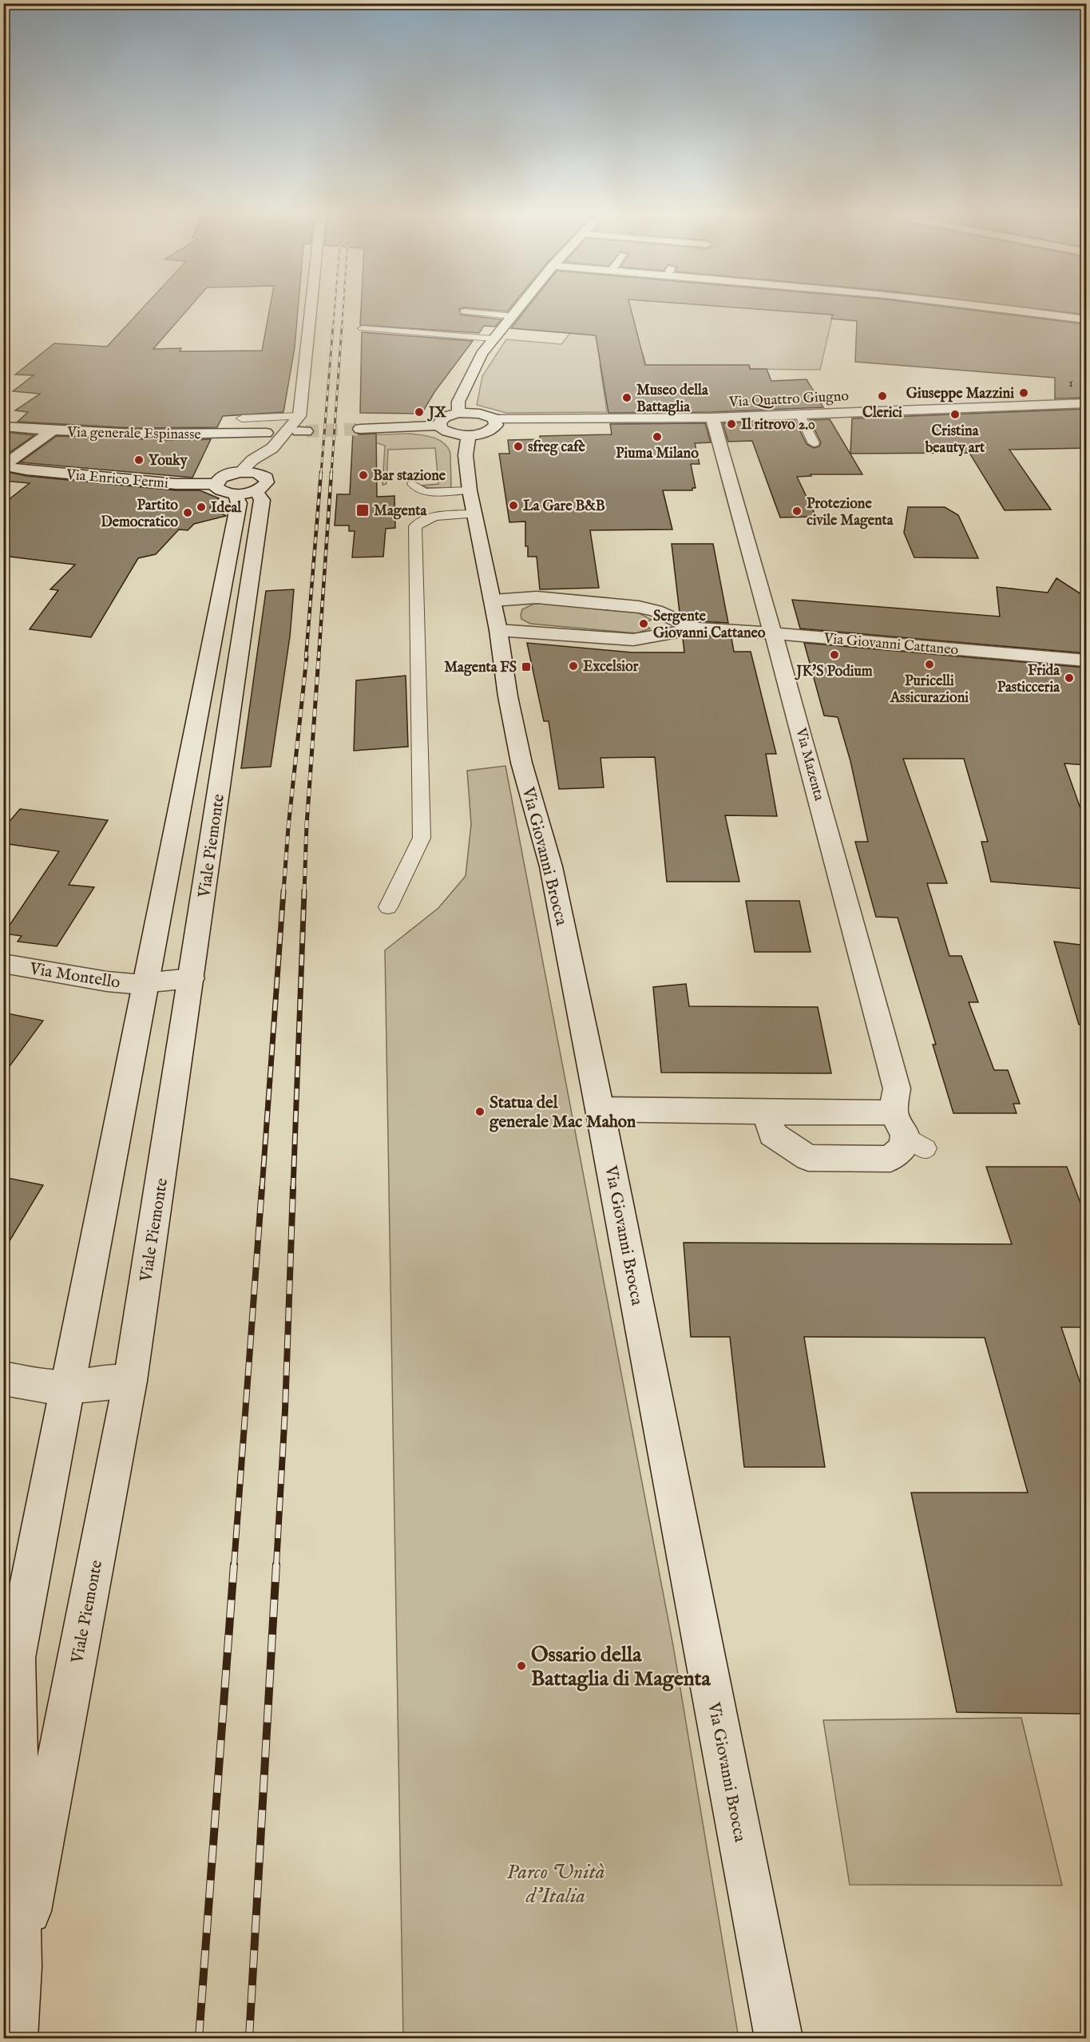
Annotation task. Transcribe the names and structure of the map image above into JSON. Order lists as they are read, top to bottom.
{
  "streets": {
    "street": [
      "Via Quattro Giugno",
      "Via generale Espinasse",
      "Via Enrico Fermi",
      "Via Giovanni Cattaneo",
      "Via Mazenta",
      "Viale Piemonte",
      "Via Giovanni Brocca",
      "Via Montello"
    ]
  },
  "crossings": [
    ["Via Quattro Giugno", "Via Mazenta"],
    ["Via Enrico Fermi", "Viale Piemonte"],
    ["Via Giovanni Cattaneo", "Via Mazenta"],
    ["Via Giovanni Cattaneo", "Via Giovanni Brocca"],
    ["Viale Piemonte", "Via Montello"]
  ],
  "parks": ["Parco Unità d'Italia"],
  "places": {
    "other": [
      "Giuseppe Mazzini",
      "Clerici",
      "Museo della Battaglia",
      "JX",
      "Cristina beauty art",
      "Il ritrovo 2.0",
      "Piuma Milano",
      "sfreg cafè",
      "Youky",
      "Bar stazione",
      "La Gare B&B",
      "Ideal",
      "Protezione civile Magenta",
      "Partito Democratico",
      "Sergente Giovanni Cattaneo",
      "JK'S Podium",
      "Puricelli Assicurazioni",
      "Excelsior",
      "Frida Pasticceria",
      "Statua del generale Mac Mahon",
      "Ossario della Battaglia di Magenta"
    ],
    "transit": ["Magenta", "Magenta FS"]
  },
  "house_numbers": ["1"]
}
